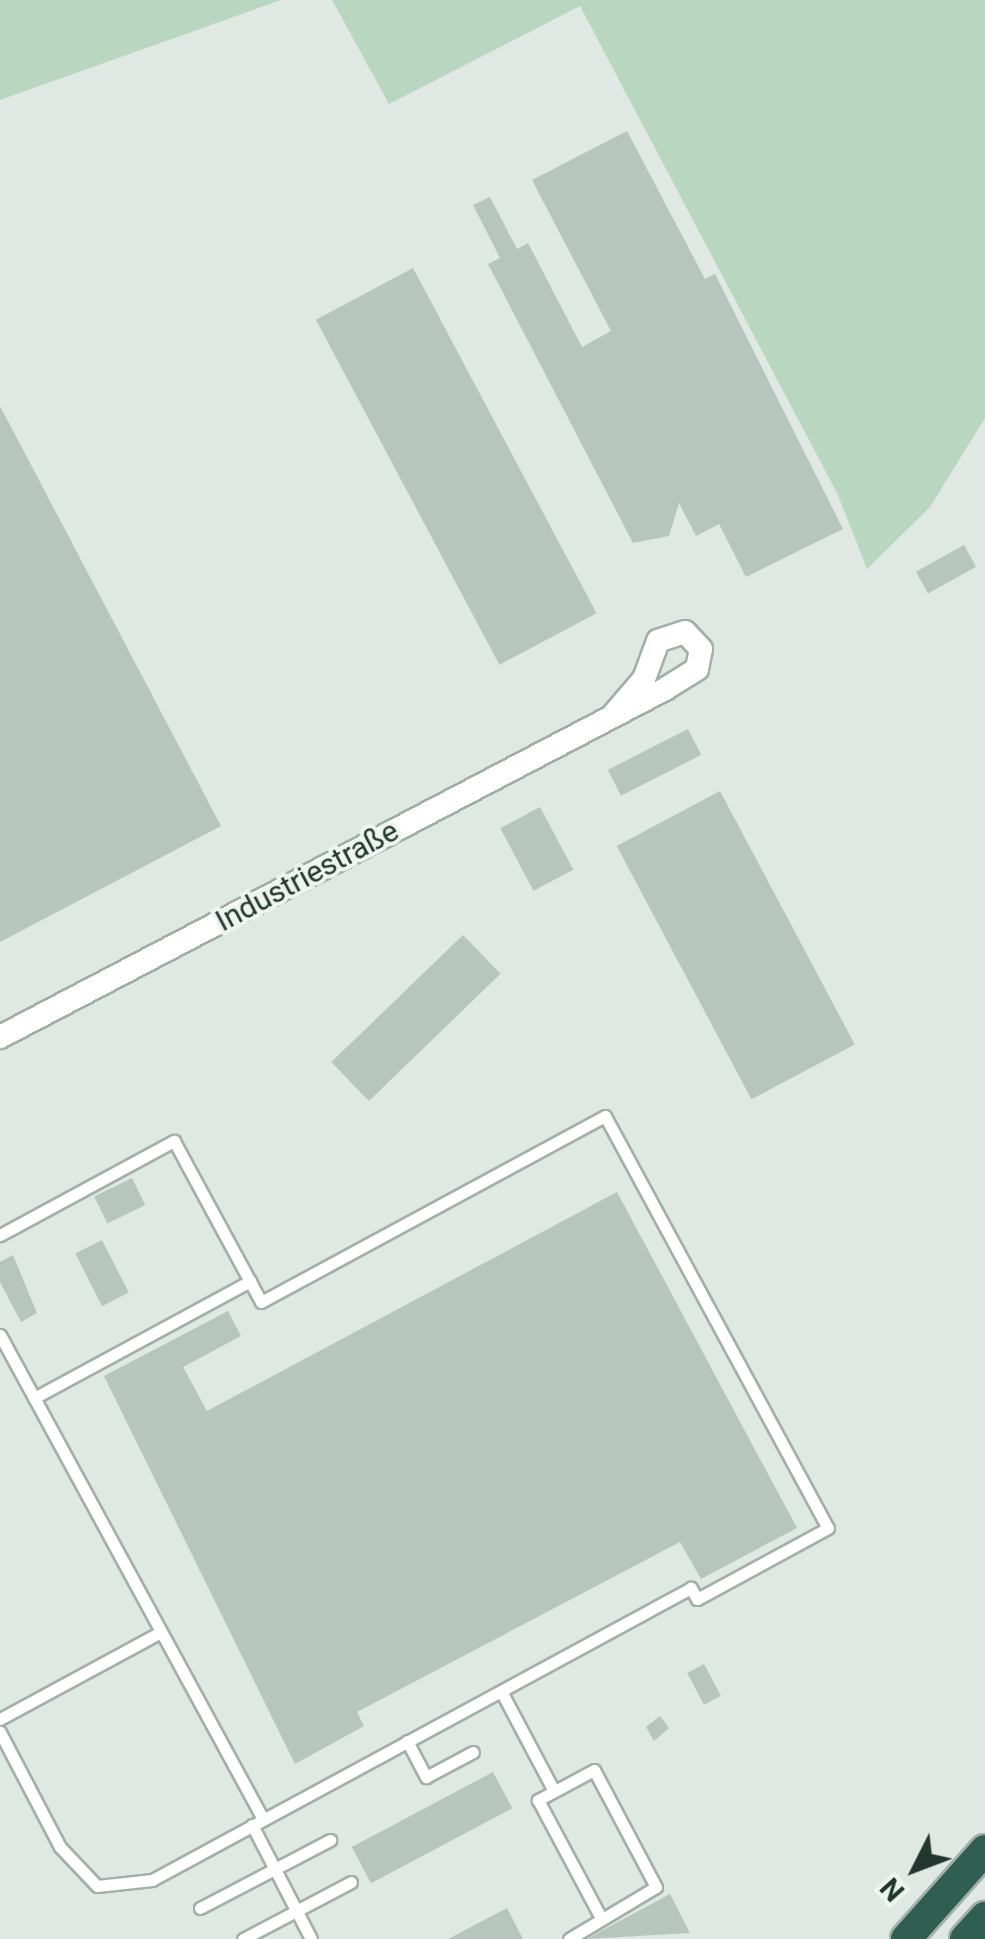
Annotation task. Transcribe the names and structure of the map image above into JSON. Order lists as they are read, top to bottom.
{
  "streets": {
    "street": ["Industriestraße"]
  },
  "north": "bottom left"
}
